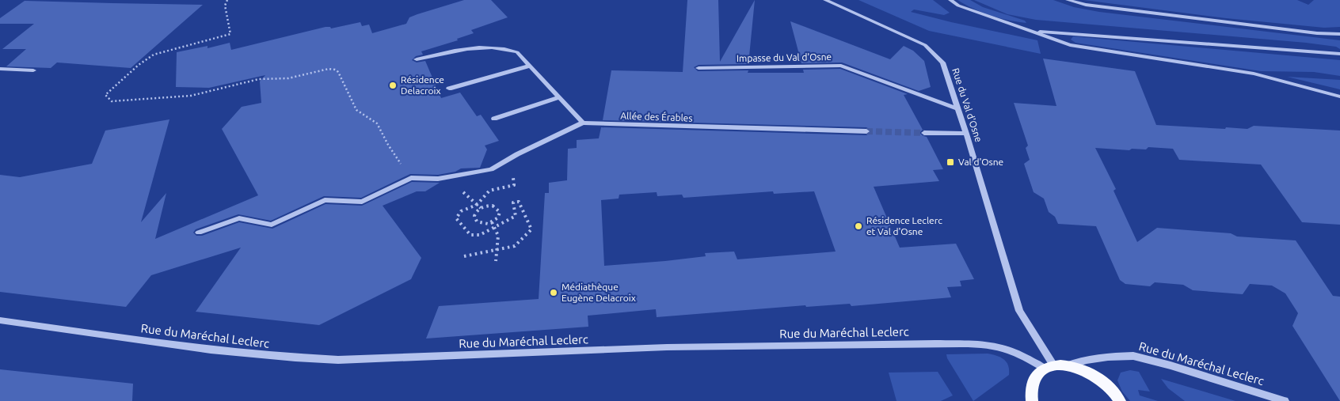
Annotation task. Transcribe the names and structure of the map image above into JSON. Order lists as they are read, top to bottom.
{
  "streets": {
    "street": [
      "Impasse du Val d'Osne",
      "Rue du Val d'Osne",
      "Allée des Érables",
      "Rue du Maréchal Leclerc"
    ]
  },
  "crossings": [
    ["Impasse du Val d'Osne", "Rue du Val d'Osne"],
    ["Rue du Val d'Osne", "Rue du Maréchal Leclerc"]
  ],
  "places": {
    "other": ["Résidence Delacroix", "Résidence Leclerc et Val d'Osne", "Médiathèque Eugène Delacroix"],
    "transit": ["Val d'Osne"]
  }
}
